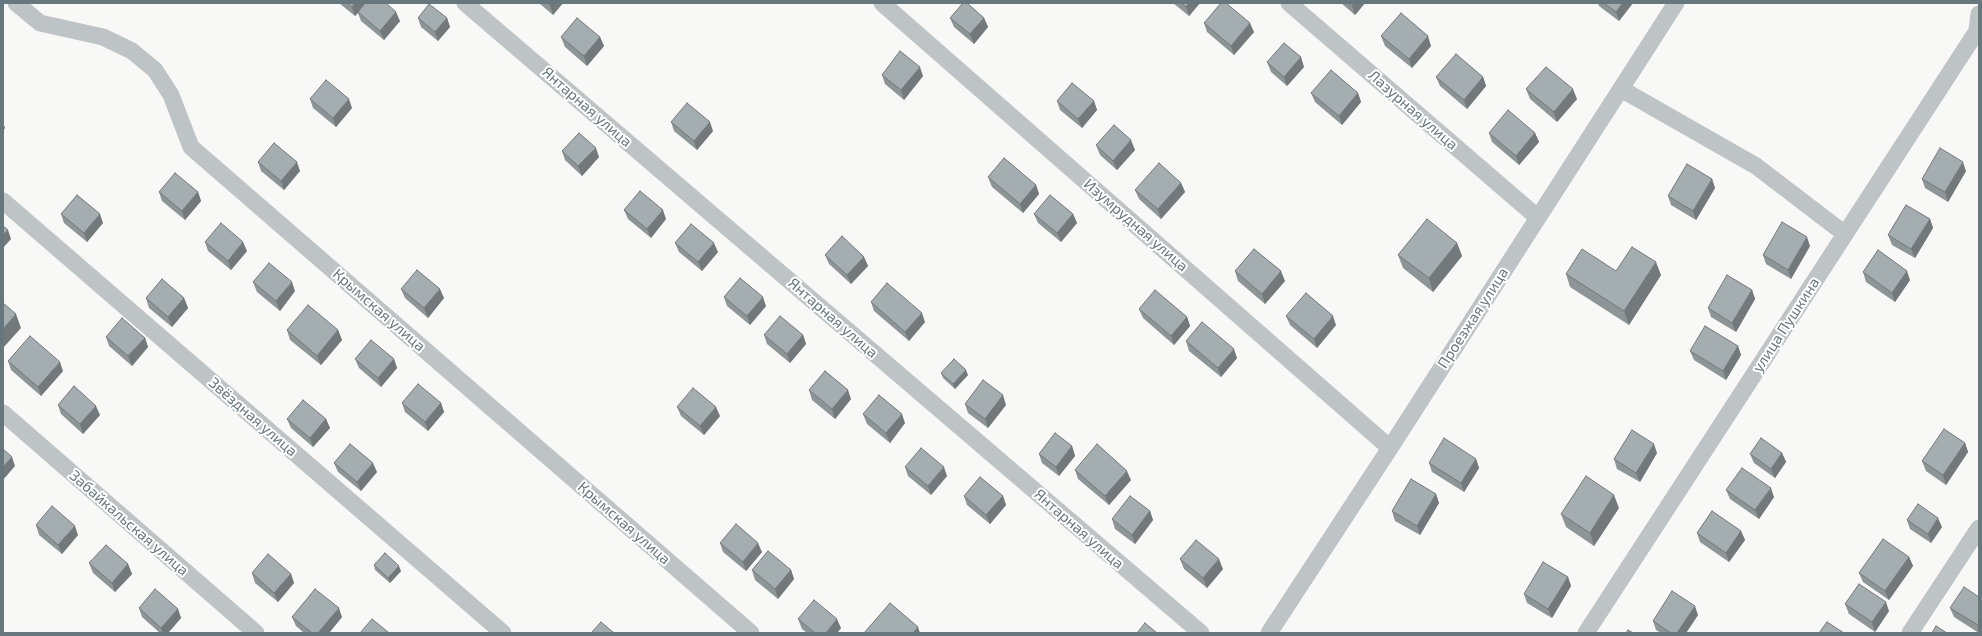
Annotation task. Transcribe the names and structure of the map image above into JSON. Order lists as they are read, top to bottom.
{
  "streets": {
    "street": [
      "Янтарная улица",
      "Лазурная улица",
      "Изумрудная улица",
      "Крымская улица",
      "Проезжая улица",
      "улица Пушкина",
      "Звёздная улица",
      "Забайкальская улица"
    ]
  },
  "crossings": [
    ["Лазурная улица", "Проезжая улица"],
    ["Изумрудная улица", "Проезжая улица"]
  ]
}
